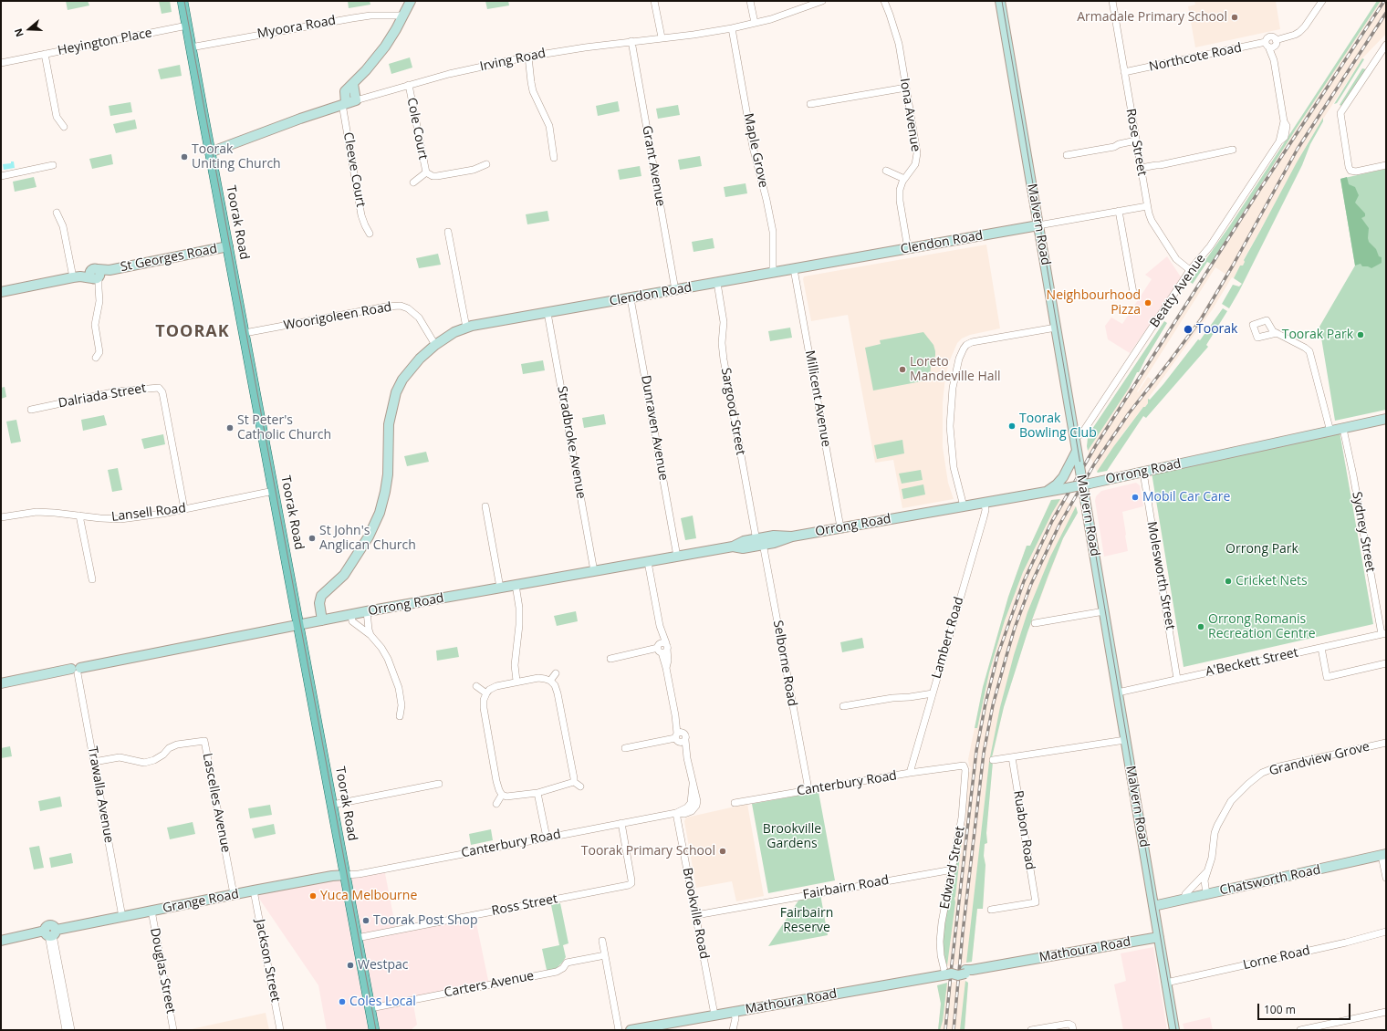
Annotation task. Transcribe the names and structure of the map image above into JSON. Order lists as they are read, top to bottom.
{
  "streets": {
    "main road": ["Toorak Road"],
    "street": [
      "Myoora Road",
      "Heyington Place",
      "Northcote Road",
      "Irving Road",
      "Iona Avenue",
      "Cole Court",
      "Rose Street",
      "Maple Grove",
      "Grant Avenue",
      "Cleeve Court",
      "Malvern Road",
      "Clendon Road",
      "St Georges Road",
      "Beatty Avenue",
      "Woorigoleen Road",
      "Dalriada Street",
      "Millicent Avenue",
      "Sargood Street",
      "Dunraven Avenue",
      "Stradbroke Avenue",
      "Orrong Road",
      "Lansell Road",
      "Sydney Street",
      "Molesworth Street",
      "Lambert Road",
      "A'Beckett Street",
      "Selborne Road",
      "Grandview Grove",
      "Canterbury Road",
      "Trawalla Avenue",
      "Lascelles Avenue",
      "Ruabon Road",
      "Edward Street",
      "Chatsworth Road",
      "Fairbairn Road",
      "Grange Road",
      "Ross Street",
      "Brookville Road",
      "Mathoura Road",
      "Lorne Road",
      "Jackson Street",
      "Douglas Street",
      "Carters Avenue"
    ]
  },
  "crossings": [
    ["Myoora Road", "Toorak Road"],
    ["Heyington Place", "Toorak Road"],
    ["Northcote Road", "Rose Street"],
    ["Northcote Road", "Beatty Avenue"],
    ["Irving Road", "Cole Court"],
    ["Irving Road", "Maple Grove"],
    ["Irving Road", "Grant Avenue"],
    ["Irving Road", "Cleeve Court"],
    ["Irving Road", "Toorak Road"],
    ["Iona Avenue", "Clendon Road"],
    ["Rose Street", "Clendon Road"],
    ["Rose Street", "Beatty Avenue"],
    ["Maple Grove", "Clendon Road"],
    ["Grant Avenue", "Clendon Road"],
    ["Toorak Road", "St Georges Road"],
    ["Toorak Road", "Woorigoleen Road"],
    ["Toorak Road", "Orrong Road"],
    ["Toorak Road", "Lansell Road"],
    ["Toorak Road", "Canterbury Road"],
    ["Toorak Road", "Grange Road"],
    ["Toorak Road", "Ross Street"],
    ["Toorak Road", "Carters Avenue"],
    ["Malvern Road", "Clendon Road"],
    ["Malvern Road", "Beatty Avenue"],
    ["Malvern Road", "Orrong Road"],
    ["Malvern Road", "A'Beckett Street"],
    ["Malvern Road", "Chatsworth Road"],
    ["Malvern Road", "Mathoura Road"],
    ["Malvern Road", "Lorne Road"],
    ["Clendon Road", "Woorigoleen Road"],
    ["Clendon Road", "Millicent Avenue"],
    ["Clendon Road", "Sargood Street"],
    ["Clendon Road", "Dunraven Avenue"],
    ["Clendon Road", "Stradbroke Avenue"],
    ["Clendon Road", "Orrong Road"],
    ["Dalriada Street", "Lansell Road"],
    ["Millicent Avenue", "Orrong Road"],
    ["Sargood Street", "Orrong Road"],
    ["Sargood Street", "Selborne Road"],
    ["Dunraven Avenue", "Orrong Road"],
    ["Stradbroke Avenue", "Orrong Road"],
    ["Orrong Road", "Sydney Street"],
    ["Orrong Road", "Molesworth Street"],
    ["Orrong Road", "Lambert Road"],
    ["Orrong Road", "Selborne Road"],
    ["Orrong Road", "Trawalla Avenue"],
    ["Sydney Street", "A'Beckett Street"],
    ["Molesworth Street", "A'Beckett Street"],
    ["Lambert Road", "Canterbury Road"],
    ["Selborne Road", "Canterbury Road"],
    ["Grandview Grove", "Chatsworth Road"],
    ["Canterbury Road", "Edward Street"],
    ["Canterbury Road", "Grange Road"],
    ["Canterbury Road", "Ross Street"],
    ["Canterbury Road", "Brookville Road"],
    ["Trawalla Avenue", "Lascelles Avenue"],
    ["Trawalla Avenue", "Grange Road"],
    ["Lascelles Avenue", "Grange Road"],
    ["Edward Street", "Fairbairn Road"],
    ["Edward Street", "Mathoura Road"],
    ["Fairbairn Road", "Brookville Road"],
    ["Grange Road", "Jackson Street"],
    ["Grange Road", "Douglas Street"],
    ["Brookville Road", "Mathoura Road"]
  ],
  "districts": ["TOORAK"],
  "parks": ["Orrong Park", "Brookville Gardens", "Fairbairn Reserve"],
  "places": [
    "Armadale Primary School",
    "Toorak Uniting Church",
    "Neighbourhood Pizza",
    "Toorak",
    "Toorak Park",
    "Loreto Mandeville Hall",
    "Toorak Bowling Club",
    "St Peter's Catholic Church",
    "Mobil Car Care",
    "St John's Anglican Church",
    "Cricket Nets",
    "Orrong Romanis Recreation Centre",
    "Toorak Primary School",
    "Yuca Melbourne",
    "Toorak Post Shop",
    "Westpac",
    "Coles Local"
  ],
  "scale_bar": "100 m",
  "north": "left"
}
